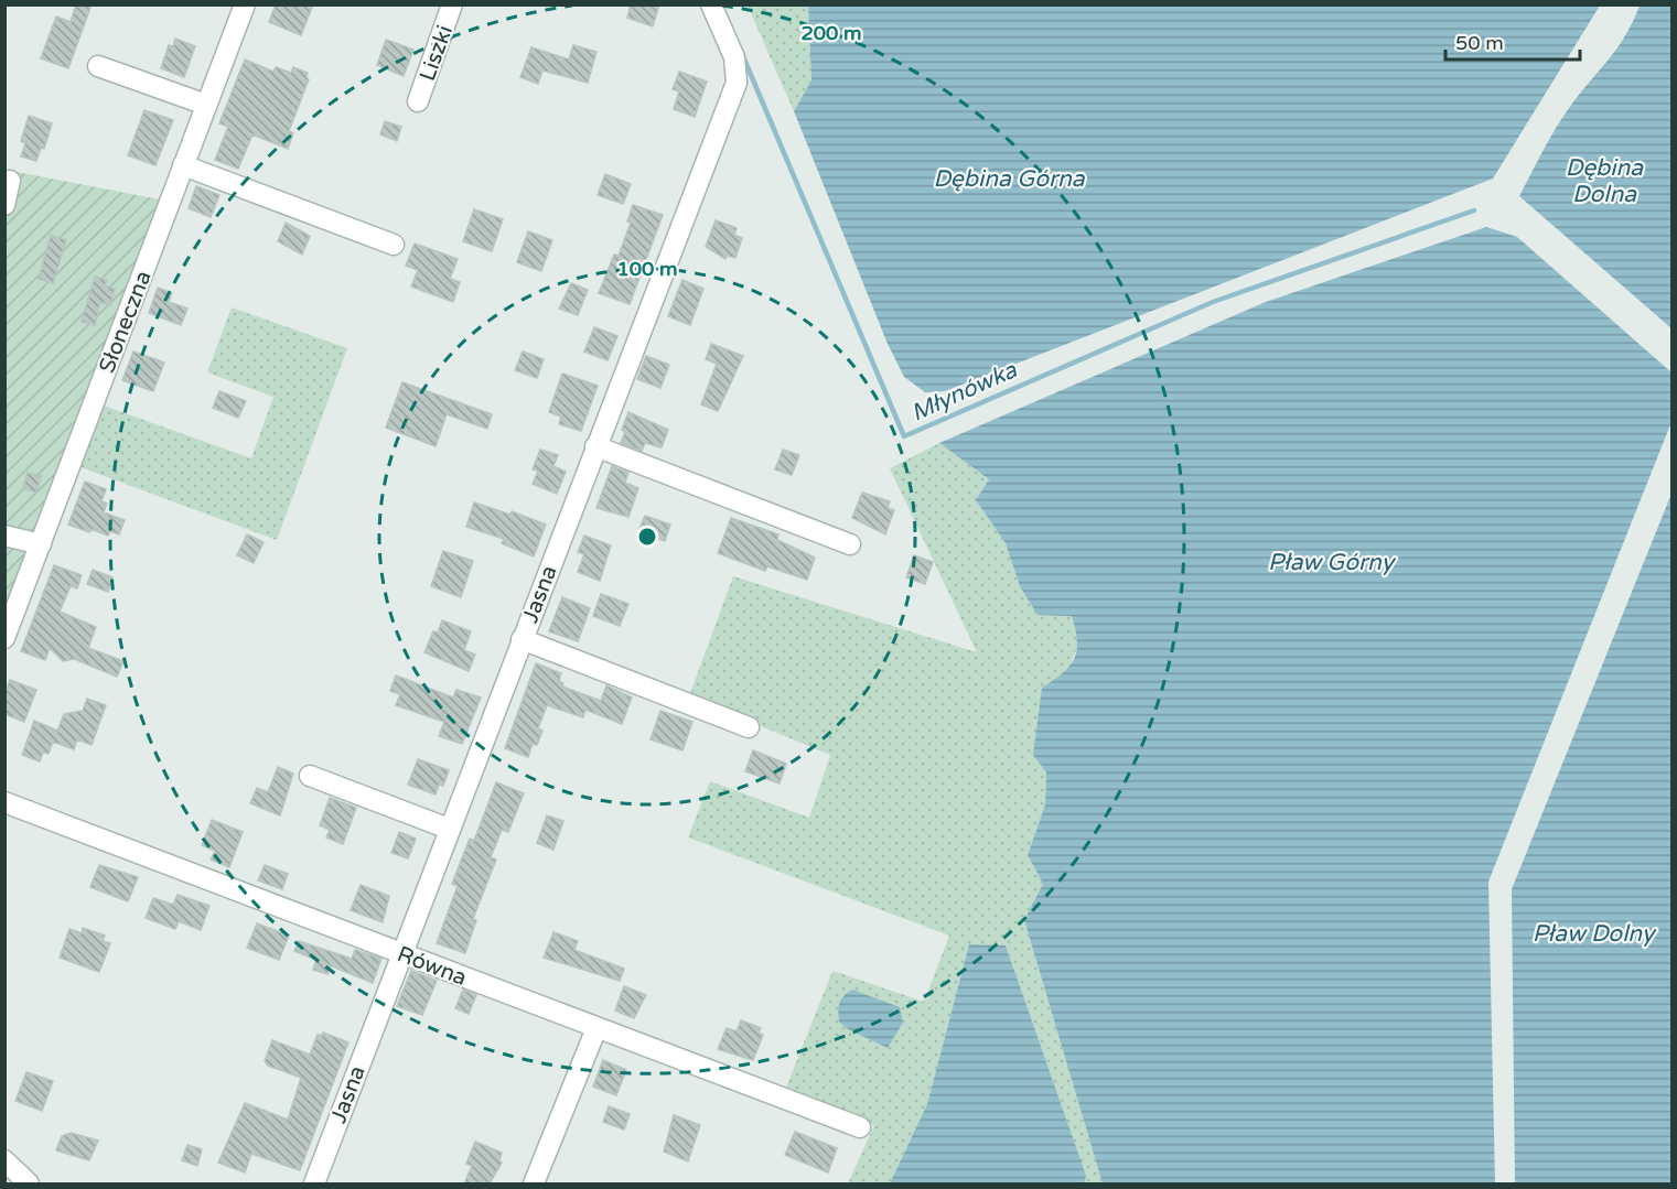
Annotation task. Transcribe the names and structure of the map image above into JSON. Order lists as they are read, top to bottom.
{
  "streets": {
    "street": [
      "Liszki",
      "Słoneczna",
      "Jasna",
      "Równa"
    ]
  },
  "crossings": [
    ["Jasna", "Równa"]
  ],
  "water": [
    "Dębina Dolna",
    "Dębina Górna",
    "Młynówka",
    "Pław Górny",
    "Pław Dolny"
  ],
  "scale_bar": "50 m",
  "rings": ["200 m", "100 m"]
}
